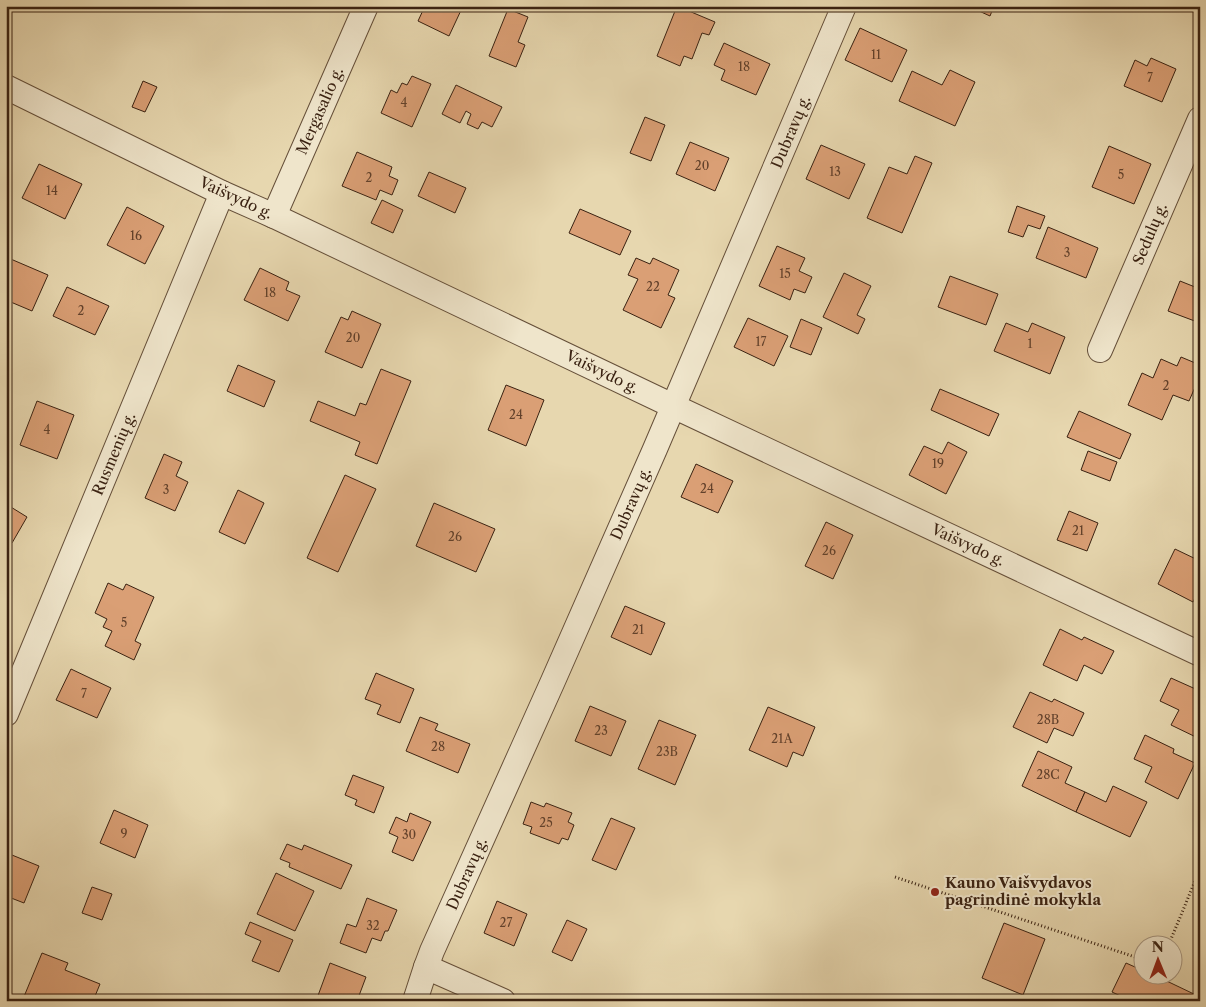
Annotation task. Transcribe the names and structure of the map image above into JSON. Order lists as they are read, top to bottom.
{
  "streets": {
    "street": [
      "Mergasalio g.",
      "Dubravų g.",
      "Vaišvydo g.",
      "Sedulų g.",
      "Rusmenių g."
    ]
  },
  "crossings": [
    ["Mergasalio g.", "Vaišvydo g."],
    ["Dubravų g.", "Vaišvydo g."],
    ["Vaišvydo g.", "Rusmenių g."]
  ],
  "places": ["Kauno Vaišvydavos pagrindinė mokykla"],
  "house_numbers": [
    "11",
    "18",
    "7",
    "4",
    "20",
    "13",
    "5",
    "2",
    "14",
    "16",
    "3",
    "15",
    "22",
    "18",
    "2",
    "20",
    "17",
    "1",
    "2",
    "24",
    "4",
    "19",
    "24",
    "3",
    "21",
    "26",
    "26",
    "5",
    "21",
    "7",
    "28B",
    "23",
    "21A",
    "28",
    "23B",
    "28C",
    "25",
    "9",
    "30",
    "27",
    "32"
  ],
  "north": "top"
}
